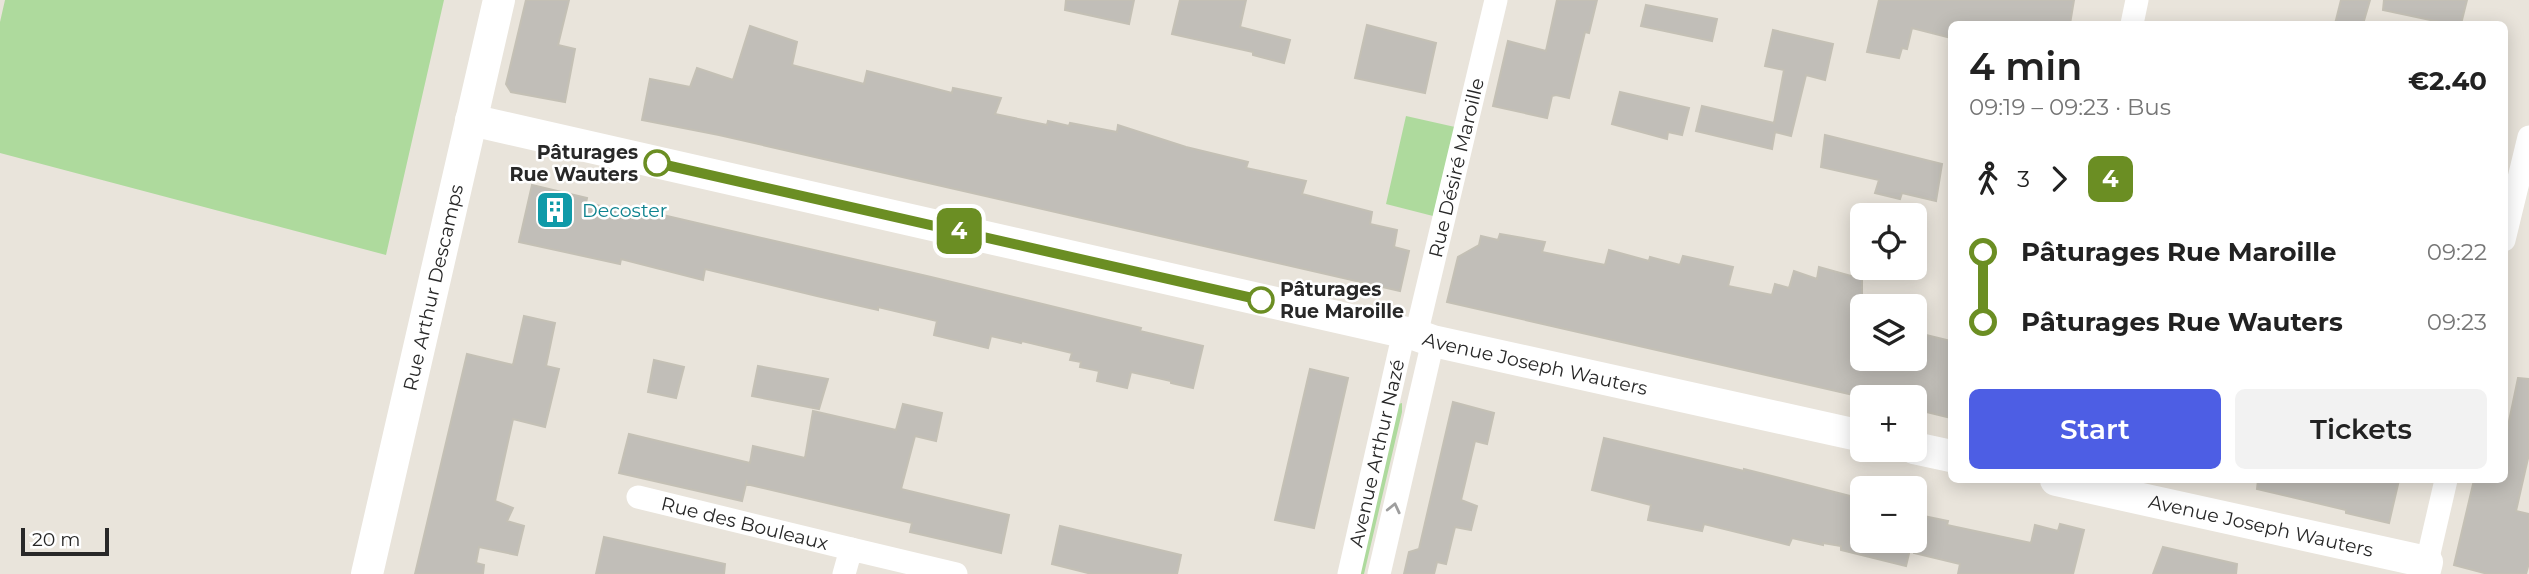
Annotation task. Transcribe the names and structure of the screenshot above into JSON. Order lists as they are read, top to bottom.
{
  "streets": {
    "street": [
      "Rue Désiré Maroille",
      "Rue Arthur Descamps",
      "Avenue Joseph Wauters",
      "Avenue Arthur Nazé",
      "Rue des Bouleaux"
    ]
  },
  "crossings": [
    ["Rue Désiré Maroille", "Avenue Joseph Wauters"],
    ["Rue Désiré Maroille", "Avenue Arthur Nazé"],
    ["Rue Arthur Descamps", "Avenue Joseph Wauters"],
    ["Avenue Joseph Wauters", "Avenue Arthur Nazé"]
  ],
  "places": {
    "other": ["Pâturages Rue Wauters", "Pâturages Rue Maroille"],
    "building": ["Decoster"]
  },
  "lines": ["bus line 4"],
  "scale_bar": "20 m",
  "page": {
    "on_map": "4",
    "heading": ["4 min", "09:19 – 09:23 · Bus", "€2.40"],
    "legs": ["3", "4"],
    "map_buttons": ["+", "−"],
    "list": [
      {
        "name": "Pâturages Rue Maroille",
        "value": "09:22"
      },
      {
        "name": "Pâturages Rue Wauters",
        "value": "09:23"
      }
    ],
    "buttons": ["Start", "Tickets"],
    "scale": "20 m"
  }
}
